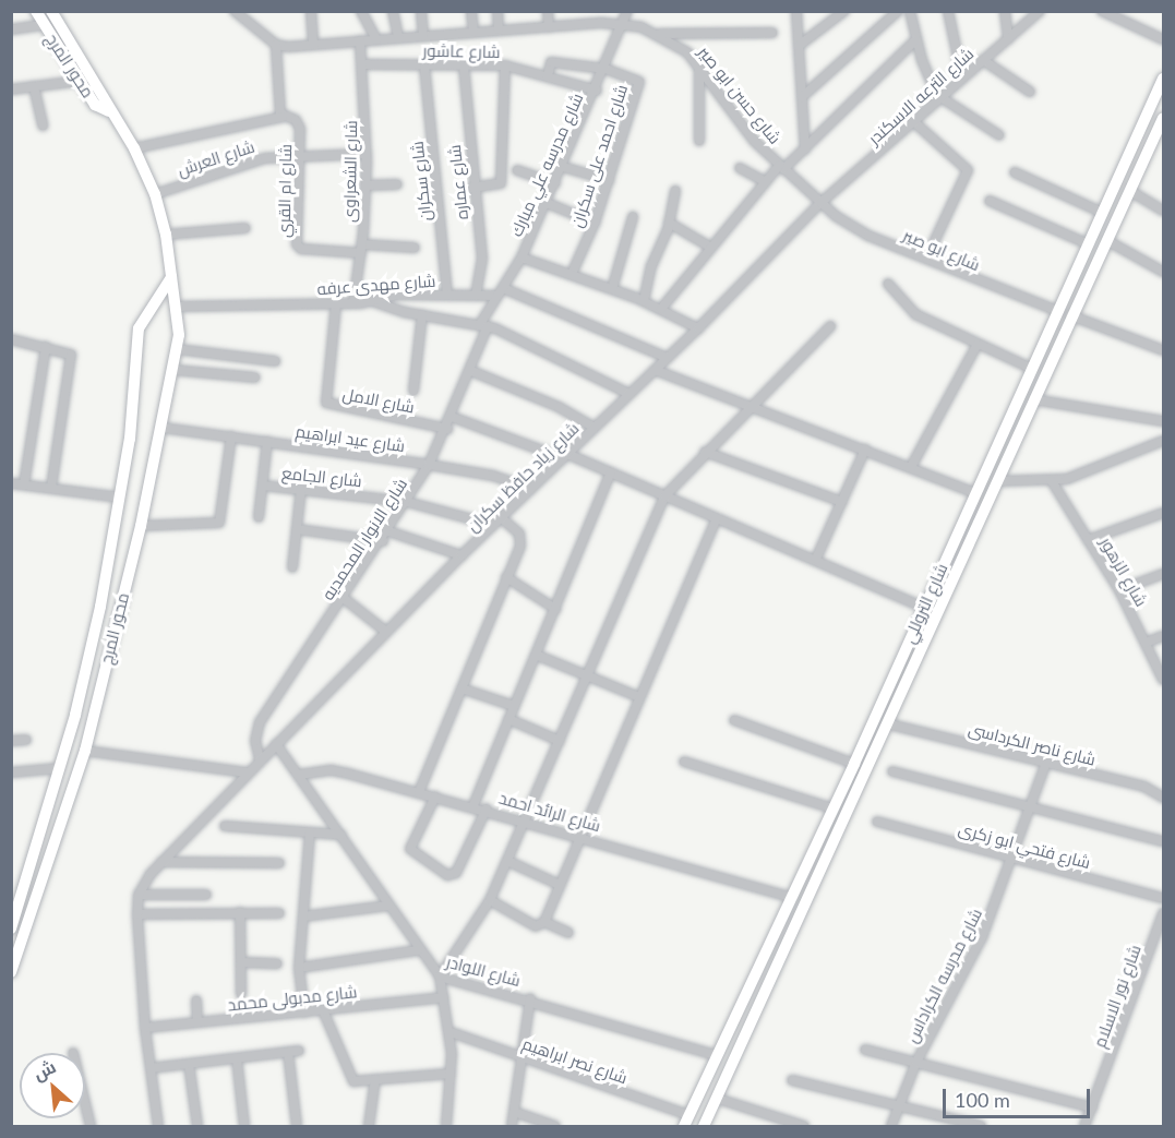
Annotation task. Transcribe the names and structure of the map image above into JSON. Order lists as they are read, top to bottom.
{
  "streets": {
    "street": [
      "شارع عاشور",
      "محور المرج",
      "شارع حسن ابو صير",
      "شارع الترعه الاسكندر",
      "شارع احمد على سكران",
      "شارع العرش",
      "شارع مدرسه علي مبارك",
      "شارع الشعراوى",
      "شارع سكران",
      "شارع عماره",
      "شارع ام القري",
      "شارع ابو صير",
      "شارع مهدى عرفه",
      "شارع الامل",
      "شارع عيد ابراهيم",
      "شارع الجامع",
      "شارع زياد حافظ سكران",
      "شارع الانوار المحمديه",
      "شارع الزهور",
      "شارع التروللي",
      "شارع ناصر الكرداسى",
      "شارع الرائد احمد",
      "شارع فتحي ابو زكرى",
      "شارع اللوادر",
      "شارع مدرسه الكراداس",
      "شارع نور الاسلام",
      "شارع مدبولى محمد",
      "شارع نصر ابراهيم"
    ]
  },
  "crossings": [
    ["شارع عاشور", "شارع مدرسه علي مبارك"],
    ["شارع عاشور", "شارع الشعراوى"],
    ["شارع عاشور", "شارع سكران"],
    ["شارع عاشور", "شارع عماره"],
    ["محور المرج", "شارع العرش"],
    ["محور المرج", "شارع مهدى عرفه"],
    ["محور المرج", "شارع عيد ابراهيم"],
    ["شارع حسن ابو صير", "شارع الترعه الاسكندر"],
    ["شارع حسن ابو صير", "شارع مدرسه علي مبارك"],
    ["شارع حسن ابو صير", "شارع الشعراوى"],
    ["شارع حسن ابو صير", "شارع ابو صير"],
    ["شارع حسن ابو صير", "شارع زياد حافظ سكران"],
    ["شارع الترعه الاسكندر", "شارع ابو صير"],
    ["شارع الترعه الاسكندر", "شارع زياد حافظ سكران"],
    ["شارع احمد على سكران", "شارع مدرسه علي مبارك"],
    ["شارع العرش", "شارع الشعراوى"],
    ["شارع العرش", "شارع ام القري"],
    ["شارع مدرسه علي مبارك", "شارع مهدى عرفه"],
    ["شارع مدرسه علي مبارك", "شارع الانوار المحمديه"],
    ["شارع الشعراوى", "شارع ام القري"],
    ["شارع الشعراوى", "شارع مهدى عرفه"],
    ["شارع سكران", "شارع مهدى عرفه"],
    ["شارع عماره", "شارع مهدى عرفه"],
    ["شارع ابو صير", "شارع زياد حافظ سكران"],
    ["شارع ابو صير", "شارع التروللي"],
    ["شارع مهدى عرفه", "شارع الامل"],
    ["شارع مهدى عرفه", "شارع زياد حافظ سكران"],
    ["شارع الامل", "شارع الانوار المحمديه"],
    ["شارع عيد ابراهيم", "شارع زياد حافظ سكران"],
    ["شارع عيد ابراهيم", "شارع الانوار المحمديه"],
    ["شارع الجامع", "شارع زياد حافظ سكران"],
    ["شارع الجامع", "شارع الانوار المحمديه"],
    ["شارع زياد حافظ سكران", "شارع الانوار المحمديه"],
    ["شارع زياد حافظ سكران", "شارع اللوادر"],
    ["شارع التروللي", "شارع ناصر الكرداسى"],
    ["شارع التروللي", "شارع الرائد احمد"],
    ["شارع التروللي", "شارع اللوادر"],
    ["شارع التروللي", "شارع نصر ابراهيم"],
    ["شارع ناصر الكرداسى", "شارع مدرسه الكراداس"],
    ["شارع الرائد احمد", "شارع اللوادر"],
    ["شارع فتحي ابو زكرى", "شارع مدرسه الكراداس"]
  ],
  "scale_bar": "100 m",
  "north": "top left"
}
